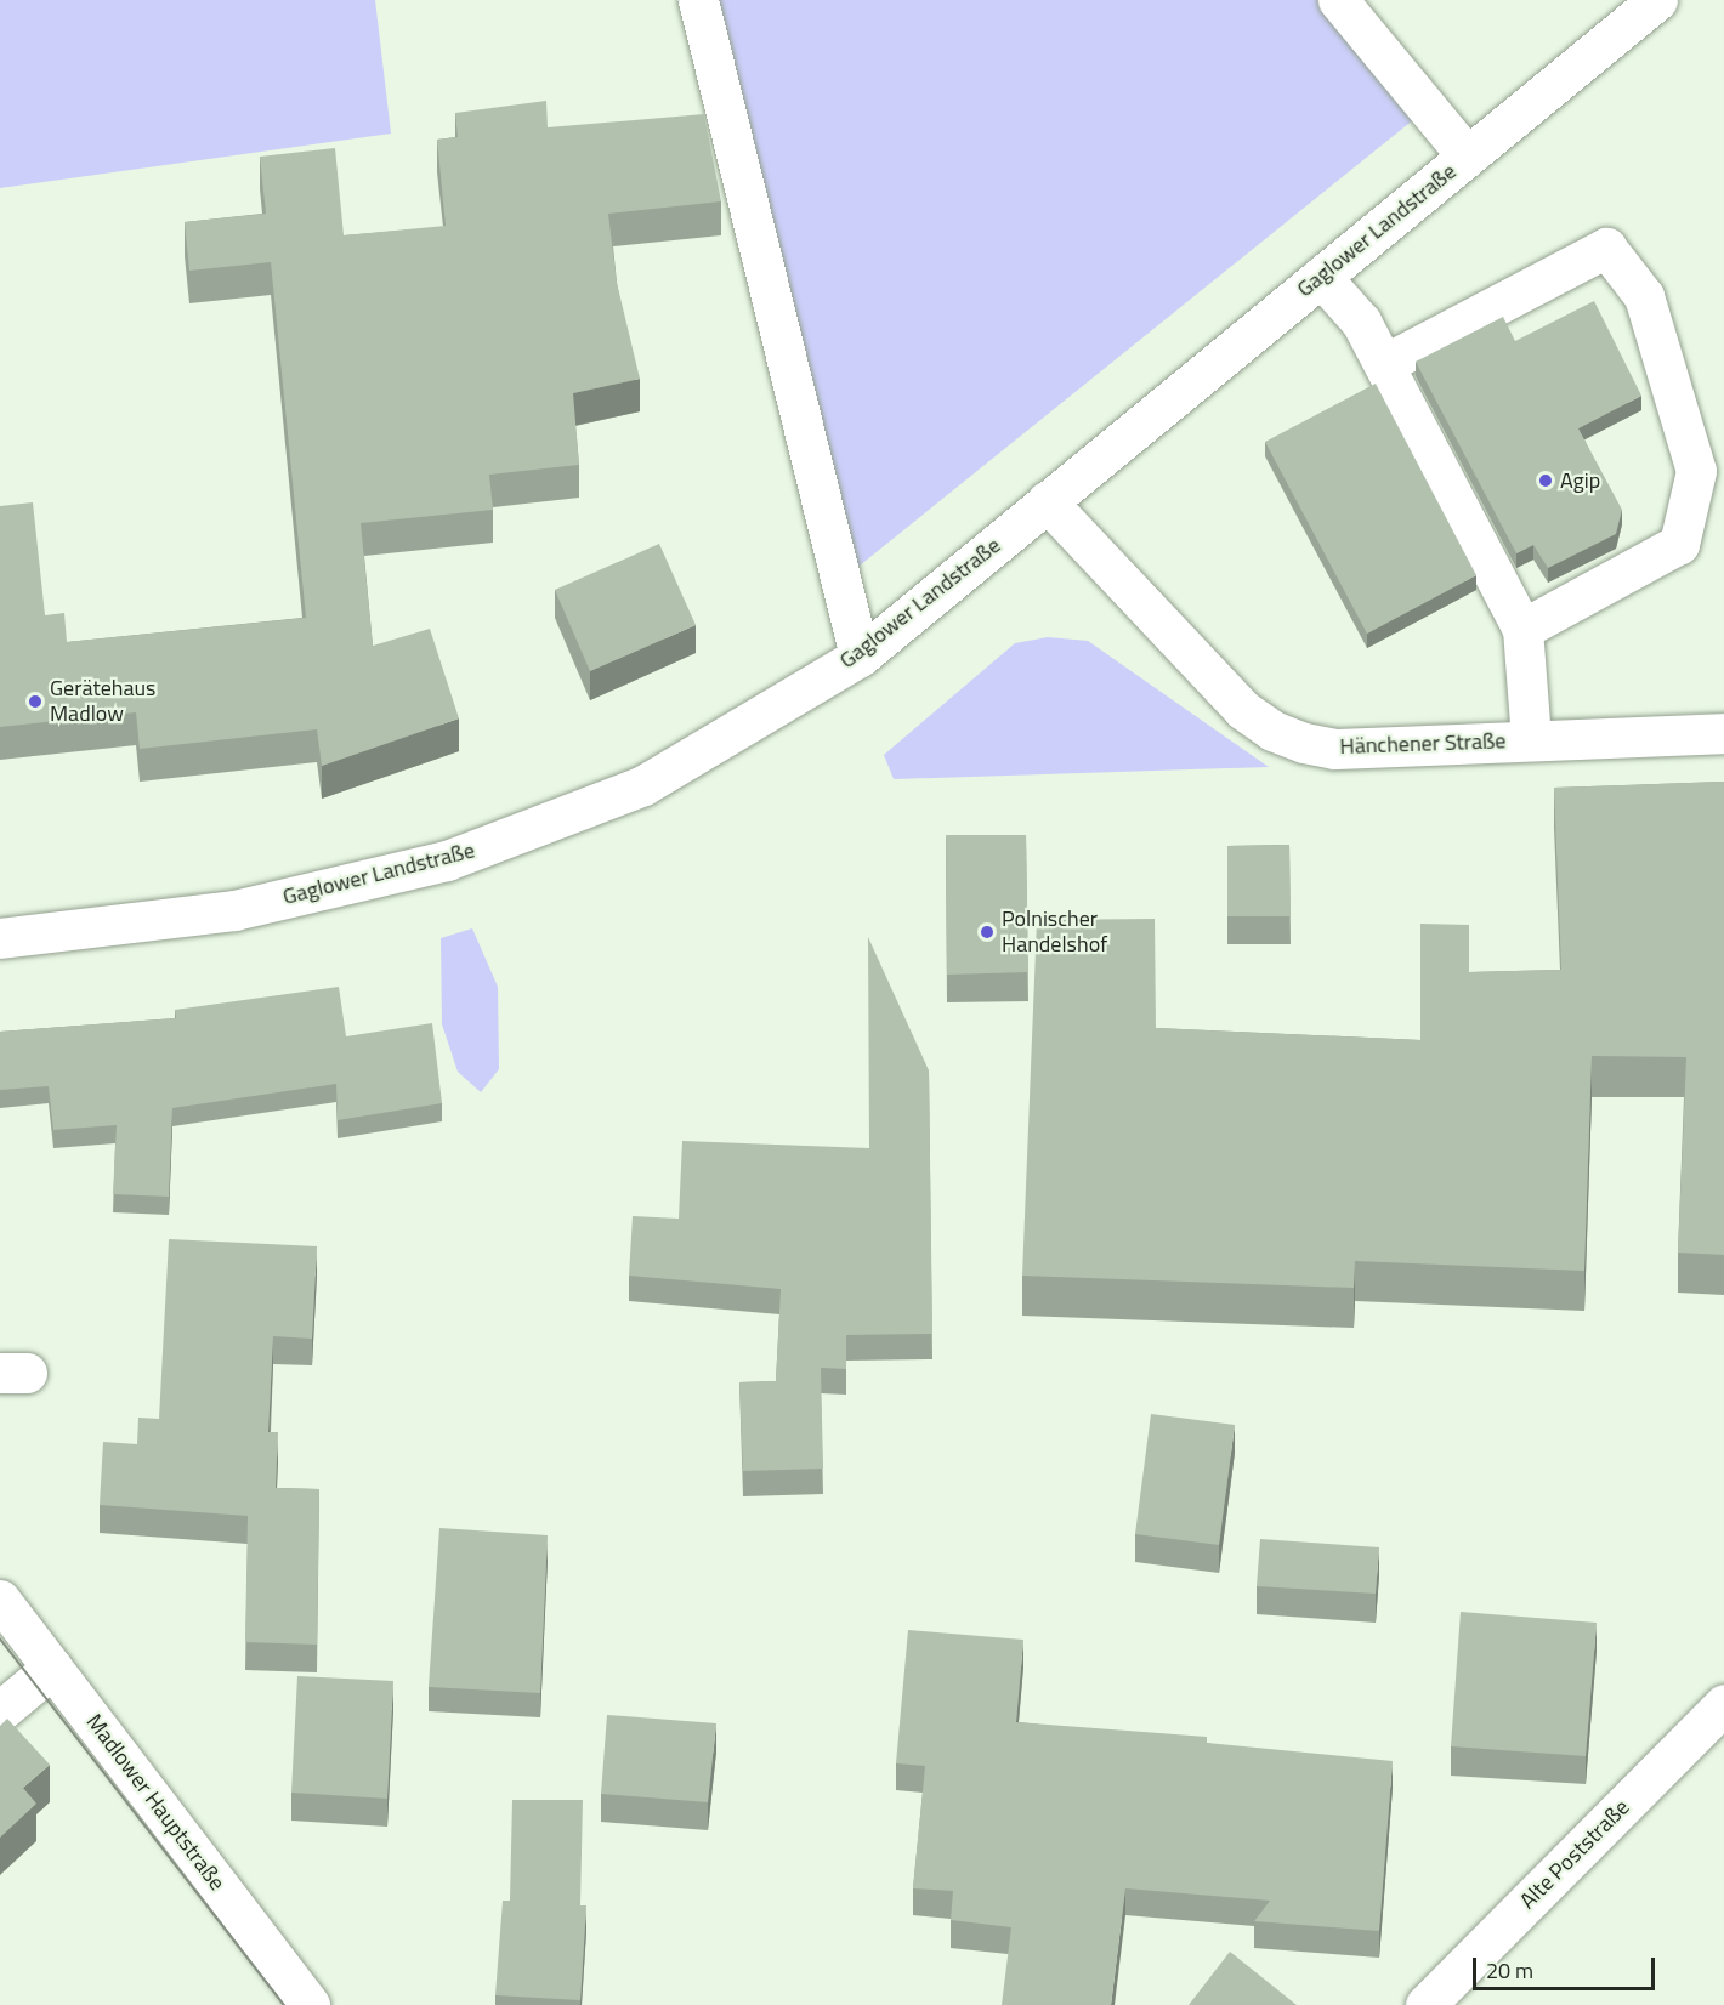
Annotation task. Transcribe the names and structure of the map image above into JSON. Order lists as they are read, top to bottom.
{
  "streets": {
    "main road": [
      "Gaglower Landstraße",
      "Hänchener Straße",
      "Madlower Hauptstraße",
      "Alte Poststraße"
    ]
  },
  "crossings": [
    ["Gaglower Landstraße", "Hänchener Straße"]
  ],
  "places": ["Agip", "Gerätehaus Madlow", "Polnischer Handelshof"],
  "scale_bar": "20 m"
}
